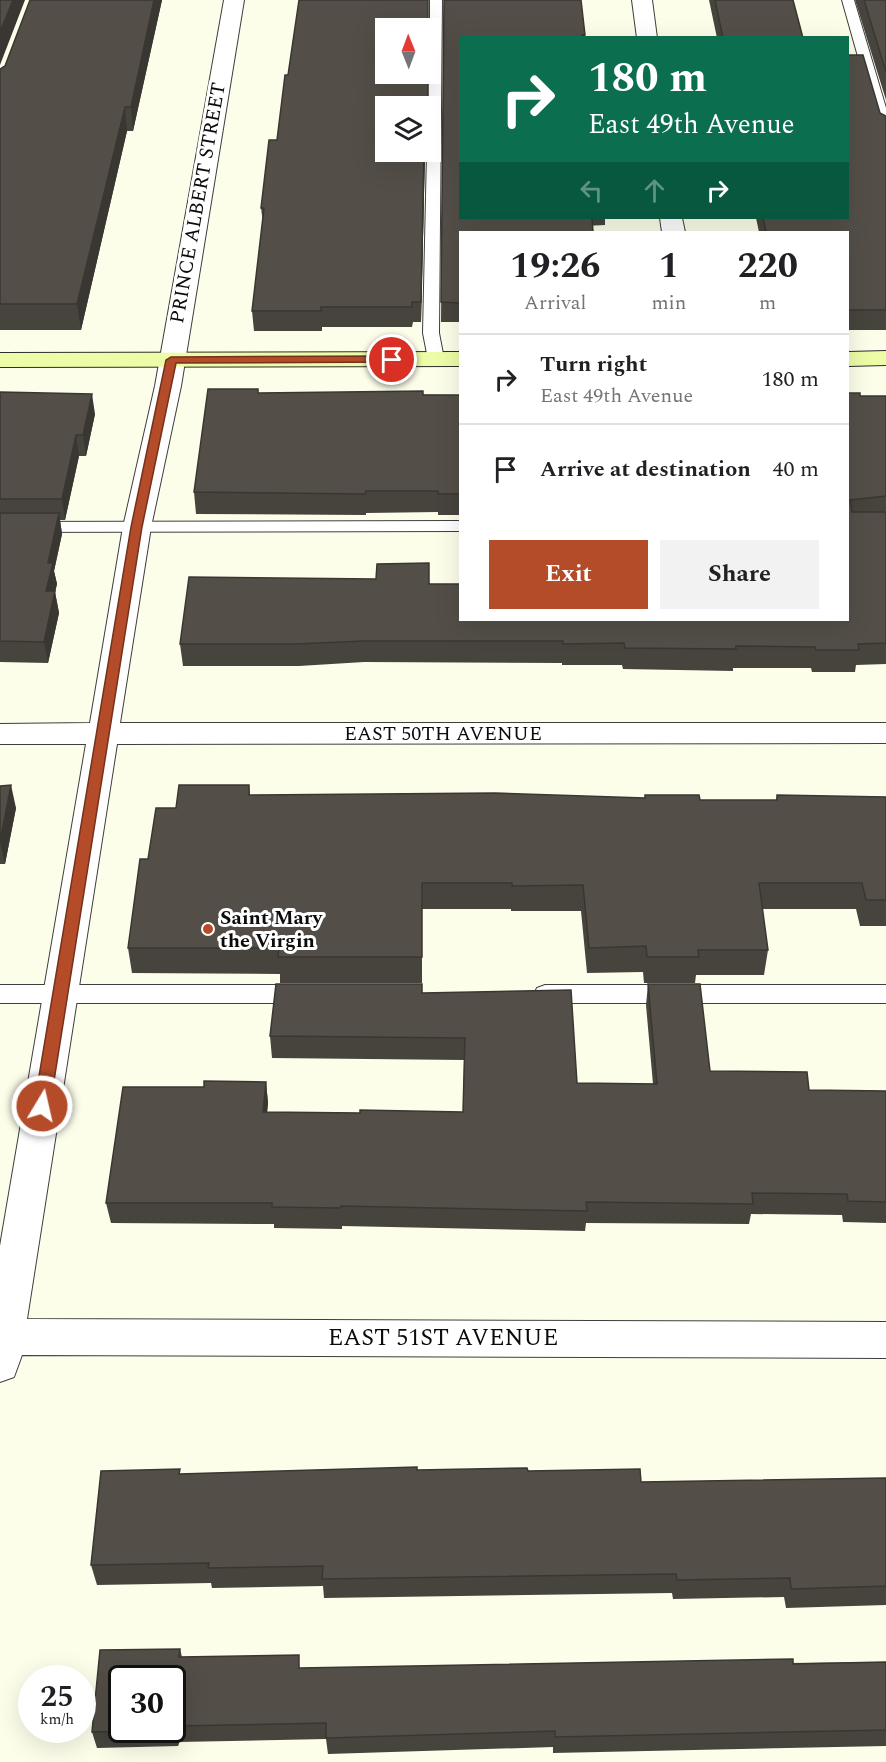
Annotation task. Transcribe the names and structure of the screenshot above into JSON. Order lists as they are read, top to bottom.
{
  "streets": {
    "street": ["PRINCE ALBERT STREET", "EAST 50TH AVENUE", "EAST 51ST AVENUE"]
  },
  "crossings": [
    ["PRINCE ALBERT STREET", "EAST 50TH AVENUE"],
    ["PRINCE ALBERT STREET", "EAST 51ST AVENUE"]
  ],
  "places": ["Saint Mary the Virgin"],
  "north": "top",
  "page": {
    "turn": ["180 m", "East 49th Avenue"],
    "eta": [
      "19:26",
      "Arrival",
      "1",
      "min",
      "220",
      "m"
    ],
    "list": [
      {
        "name": "Turn right",
        "note": "East 49th Avenue",
        "value": "180 m"
      },
      {
        "name": "Arrive at destination",
        "value": "40 m"
      }
    ],
    "buttons": ["Exit", "Share"],
    "speed": "25 km/h",
    "limit": "30"
  }
}
